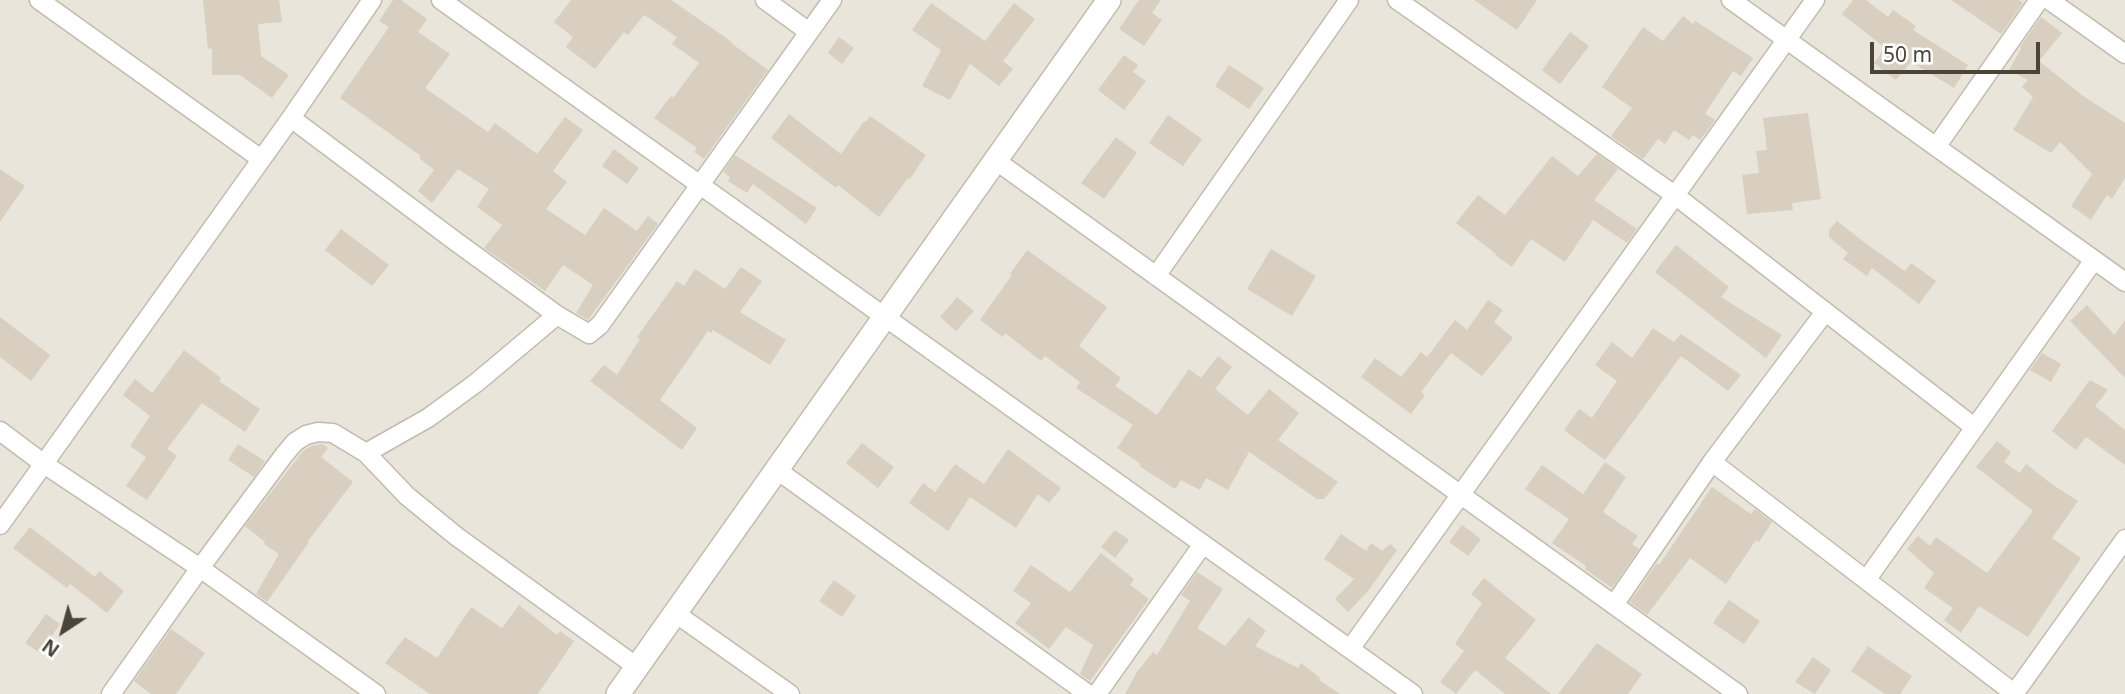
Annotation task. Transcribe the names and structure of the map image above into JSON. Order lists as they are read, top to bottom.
{
  "scale_bar": "50 m",
  "north": "bottom left"
}
